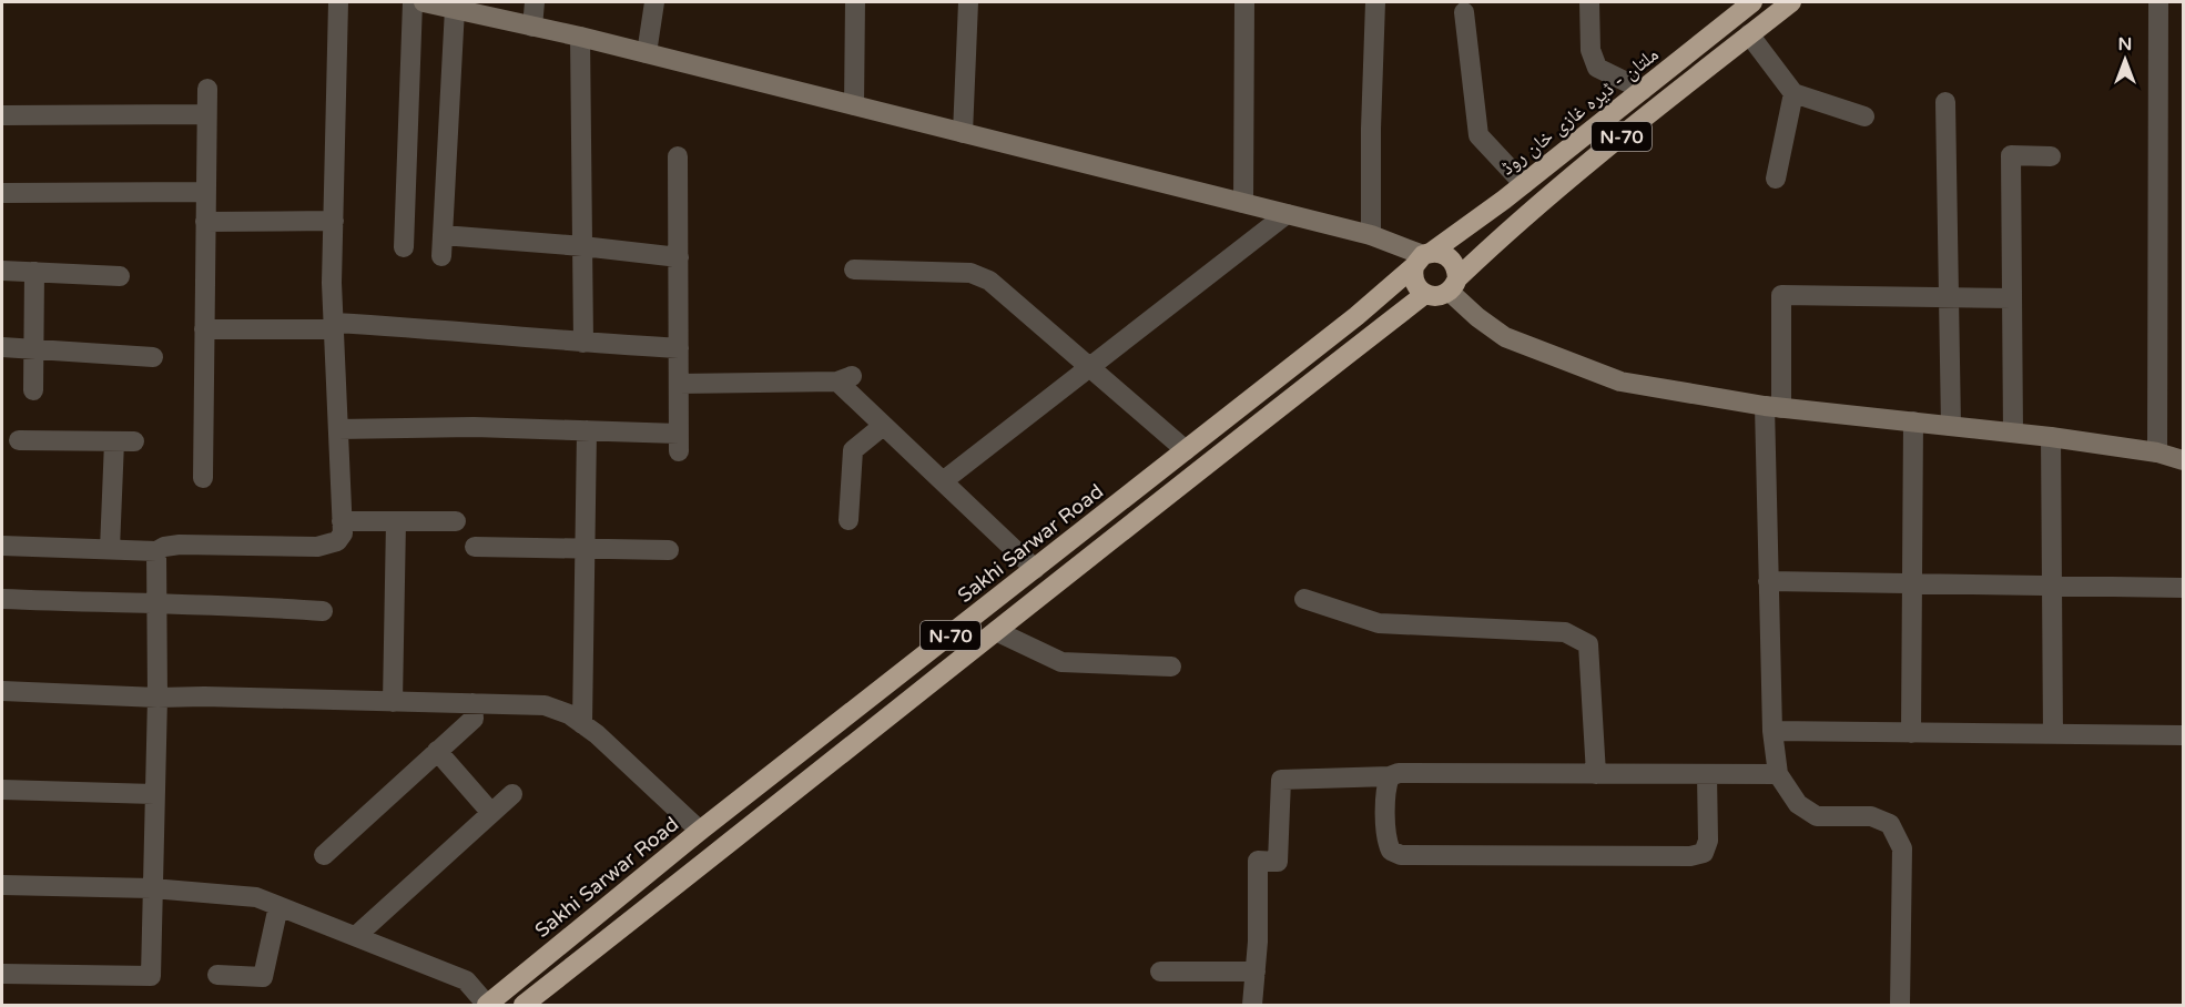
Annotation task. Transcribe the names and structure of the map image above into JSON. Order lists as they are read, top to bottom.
{
  "streets": {
    "highway": ["ملتان - ڈیرہ غازی خان روڈ", "N-70", "Sakhi Sarwar Road"]
  },
  "crossings": [
    ["ملتان - ڈیرہ غازی خان روڈ", "N-70"],
    ["ملتان - ڈیرہ غازی خان روڈ", "Sakhi Sarwar Road"],
    ["N-70", "Sakhi Sarwar Road"]
  ],
  "north": "top"
}
